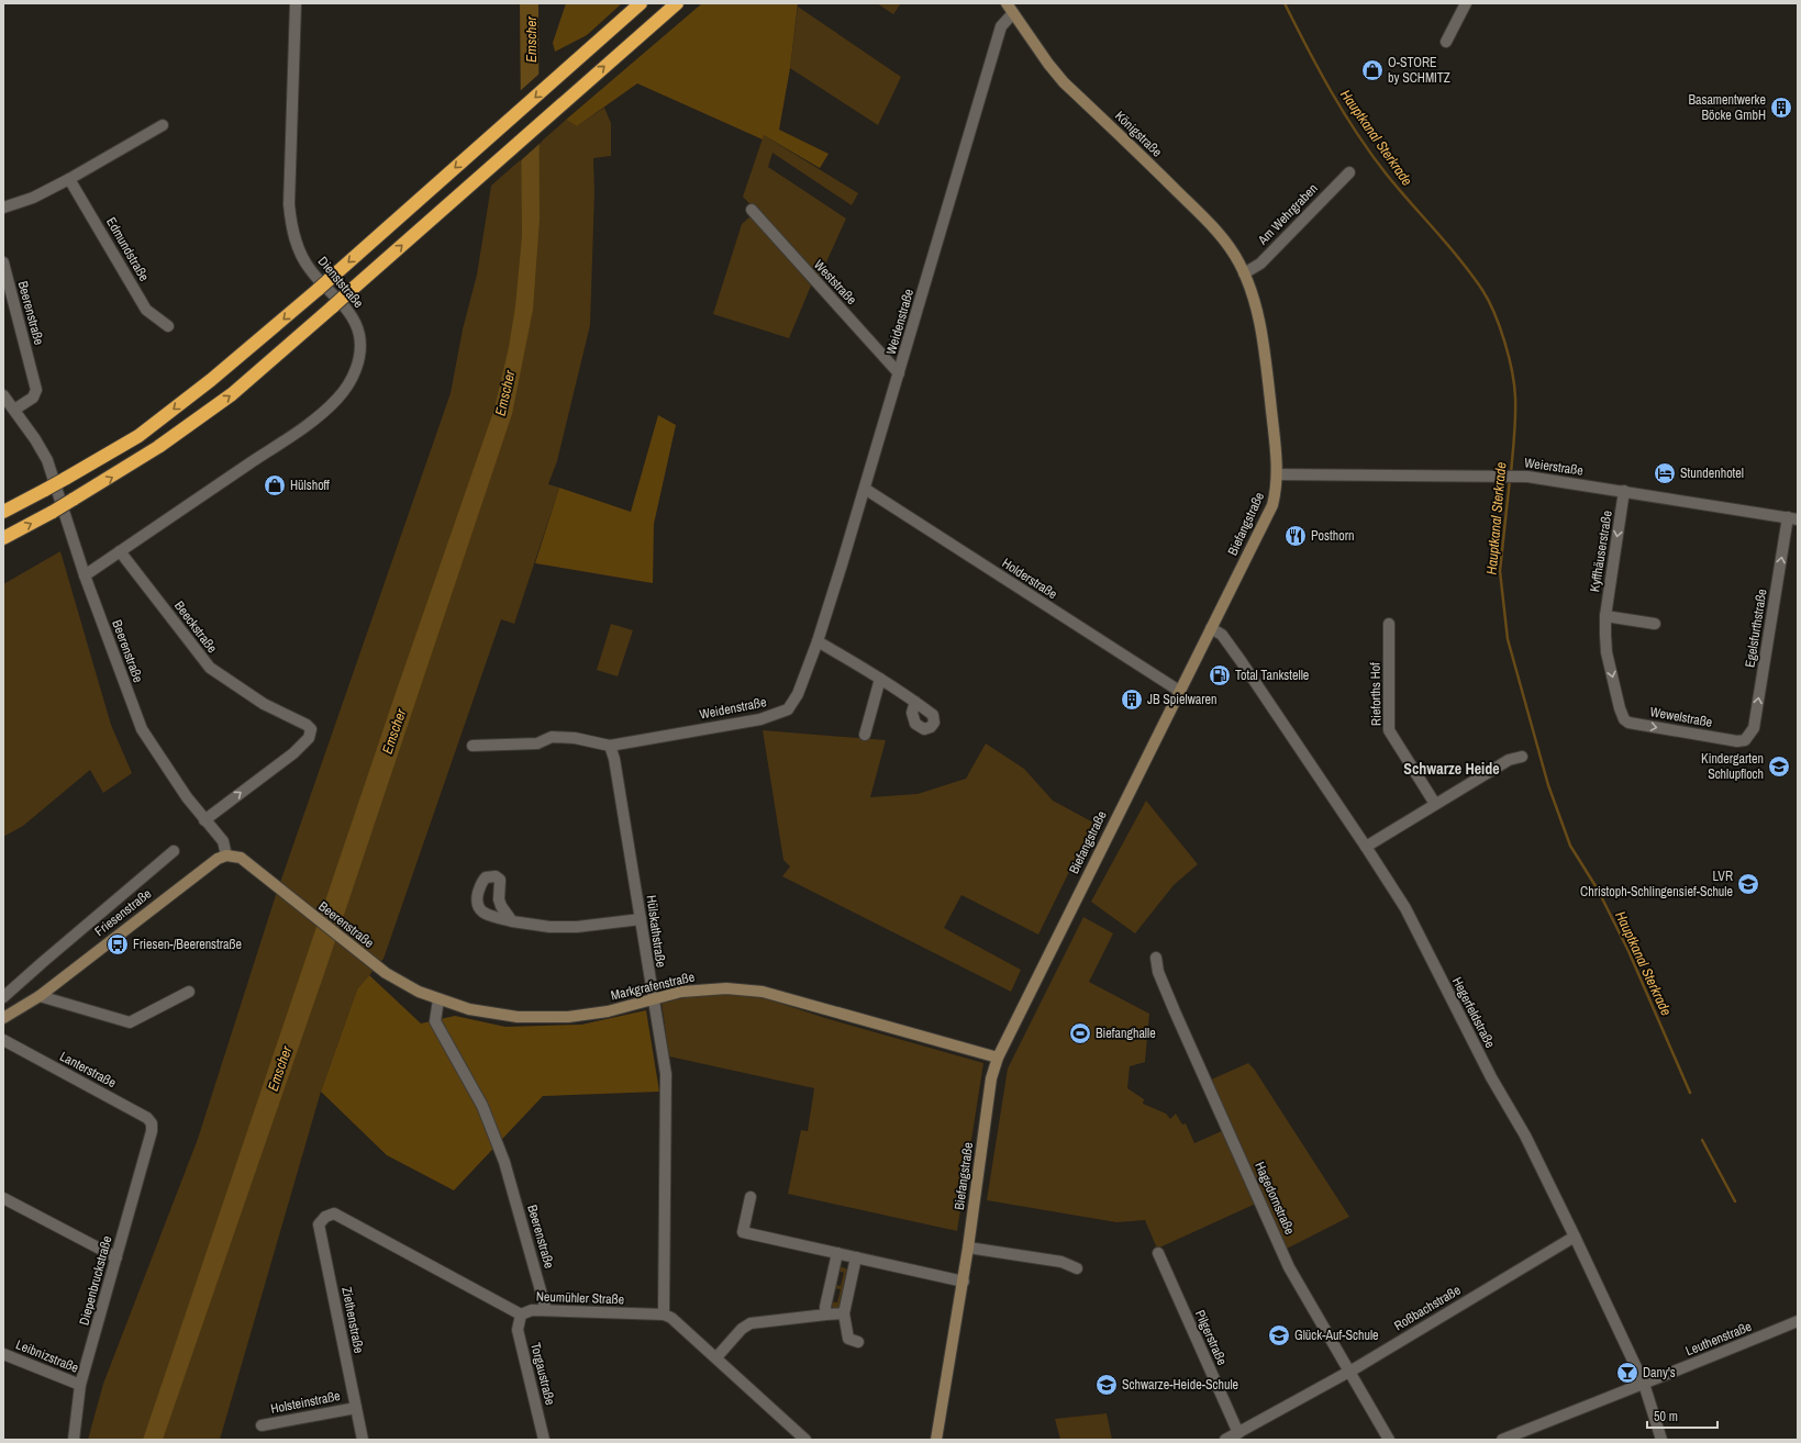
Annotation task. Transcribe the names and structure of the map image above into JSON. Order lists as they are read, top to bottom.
{
  "streets": {
    "main road": [
      "Königstraße",
      "Beerenstraße",
      "Biefangstraße",
      "Friesenstraße",
      "Markgrafenstraße"
    ],
    "street": [
      "Am Wehrgraben",
      "Edmundstraße",
      "Dienststraße",
      "Weststraße",
      "Weidenstraße",
      "Weierstraße",
      "Kyffhäuserstraße",
      "Holderstraße",
      "Beeckstraße",
      "Egelsfurthstraße",
      "Rieforths Hof",
      "Wewelstraße",
      "Hülskathstraße",
      "Hegerfeldstraße",
      "Lanterstraße",
      "Hagedornstraße",
      "Diepenbruckstraße",
      "Neumühler Straße",
      "Roßbachstraße",
      "Ziethenstraße",
      "Pilgerstraße",
      "Leuthenstraße",
      "Leibnizstraße",
      "Torgaustraße",
      "Holsteinstraße"
    ]
  },
  "crossings": [
    ["Königstraße", "Am Wehrgraben"],
    ["Königstraße", "Weidenstraße"],
    ["Königstraße", "Biefangstraße"],
    ["Am Wehrgraben", "Biefangstraße"],
    ["Dienststraße", "Beerenstraße"],
    ["Dienststraße", "Beeckstraße"],
    ["Weststraße", "Weidenstraße"],
    ["Beerenstraße", "Beeckstraße"],
    ["Beerenstraße", "Friesenstraße"],
    ["Beerenstraße", "Markgrafenstraße"],
    ["Beerenstraße", "Neumühler Straße"],
    ["Weidenstraße", "Holderstraße"],
    ["Weidenstraße", "Hülskathstraße"],
    ["Weierstraße", "Biefangstraße"],
    ["Weierstraße", "Kyffhäuserstraße"],
    ["Weierstraße", "Egelsfurthstraße"],
    ["Biefangstraße", "Holderstraße"],
    ["Biefangstraße", "Markgrafenstraße"],
    ["Biefangstraße", "Hegerfeldstraße"],
    ["Kyffhäuserstraße", "Wewelstraße"],
    ["Egelsfurthstraße", "Wewelstraße"],
    ["Hülskathstraße", "Markgrafenstraße"],
    ["Hülskathstraße", "Neumühler Straße"],
    ["Hegerfeldstraße", "Roßbachstraße"],
    ["Hegerfeldstraße", "Leuthenstraße"],
    ["Lanterstraße", "Diepenbruckstraße"],
    ["Hagedornstraße", "Roßbachstraße"],
    ["Diepenbruckstraße", "Leibnizstraße"],
    ["Neumühler Straße", "Ziethenstraße"],
    ["Neumühler Straße", "Torgaustraße"],
    ["Roßbachstraße", "Pilgerstraße"],
    ["Ziethenstraße", "Holsteinstraße"]
  ],
  "one_way": ["Kyffhäuserstraße", "Egelsfurthstraße", "Wewelstraße"],
  "districts": ["Schwarze Heide"],
  "water": ["Emscher", "Hauptkanal Sterkrade"],
  "places": {
    "shop": ["O-STORE by SCHMITZ", "Hülshoff"],
    "building": ["Basamentwerke Böcke GmbH", "JB Spielwaren"],
    "hotel": ["Stundenhotel"],
    "restaurant": ["Posthorn"],
    "fuel station": ["Total Tankstelle"],
    "school or university": [
      "Kindergarten Schlupfloch",
      "LVR Christoph-Schlingensief-Schule",
      "Glück-Auf-Schule",
      "Schwarze-Heide-Schule"
    ],
    "bus stop": ["Friesen-/Beerenstraße"],
    "sports": ["Biefanghalle"],
    "bar": ["Dany's"]
  },
  "scale_bar": "50 m"
}
